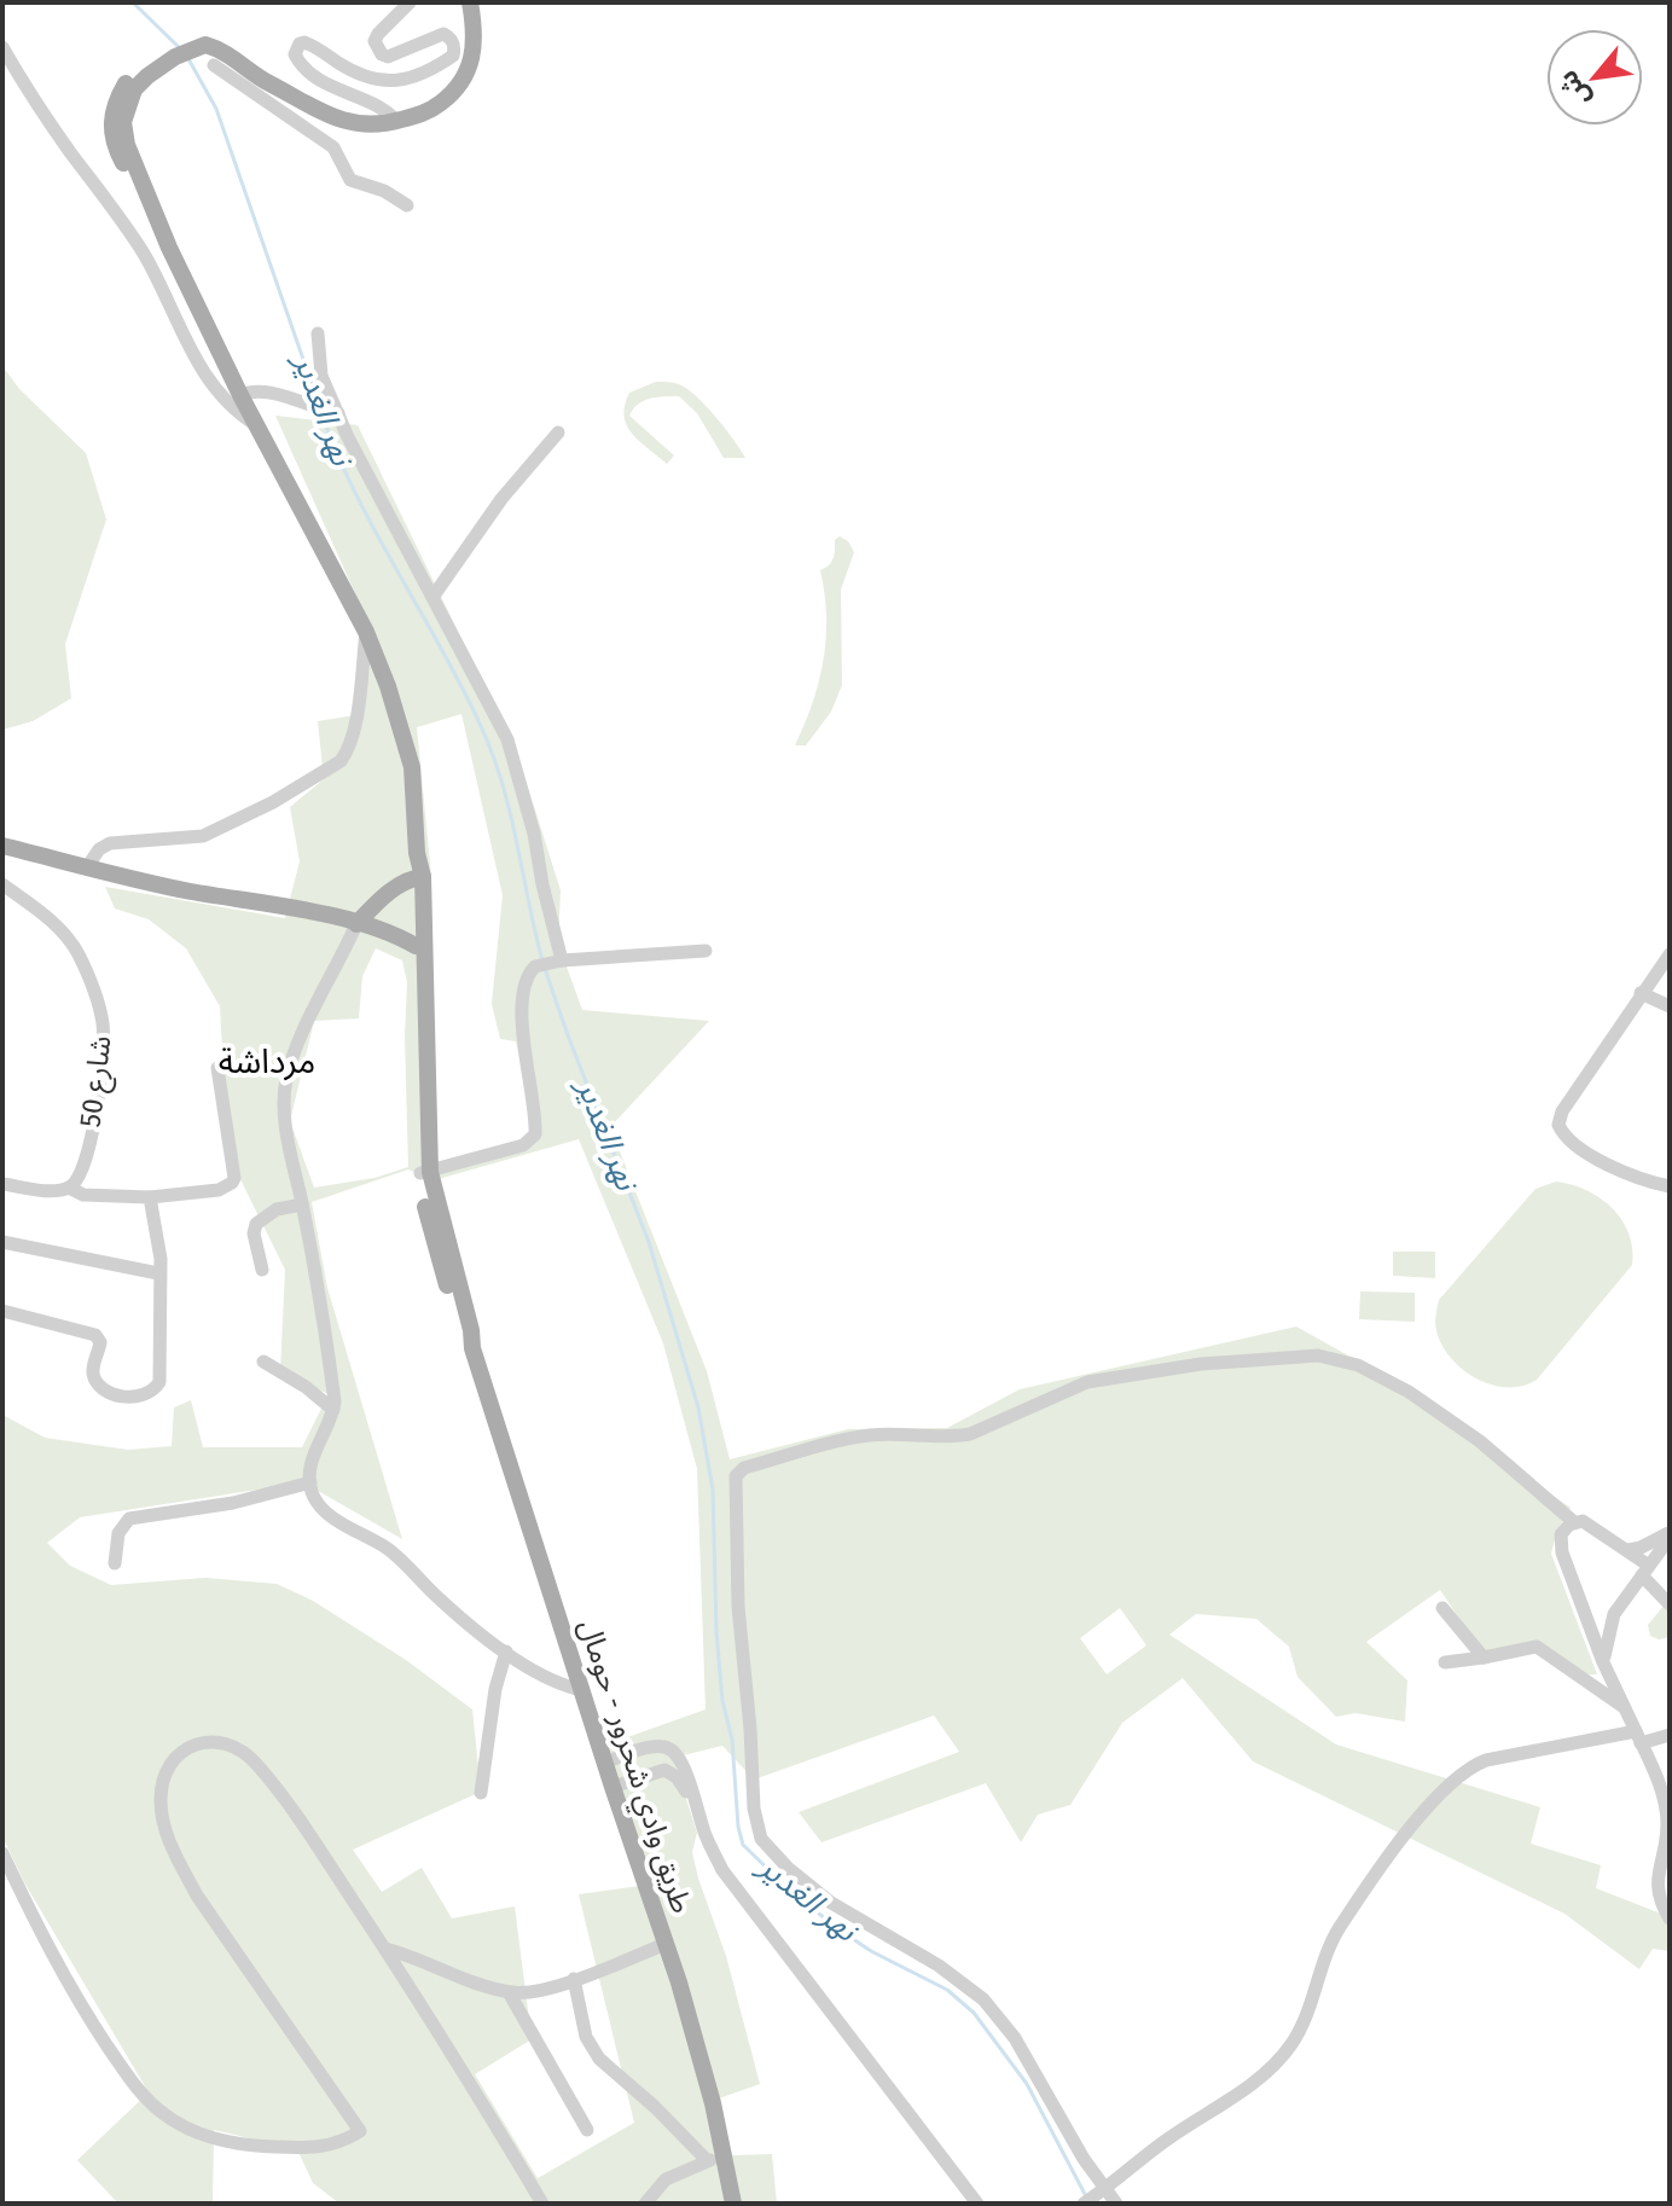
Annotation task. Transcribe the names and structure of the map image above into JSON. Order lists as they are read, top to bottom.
{
  "streets": {
    "main road": ["طريق وادي شحرور - حومال"],
    "street": ["شارع 50"]
  },
  "districts": ["مرداشة"],
  "water": ["نهر الغدير"],
  "north": "bottom left"
}
